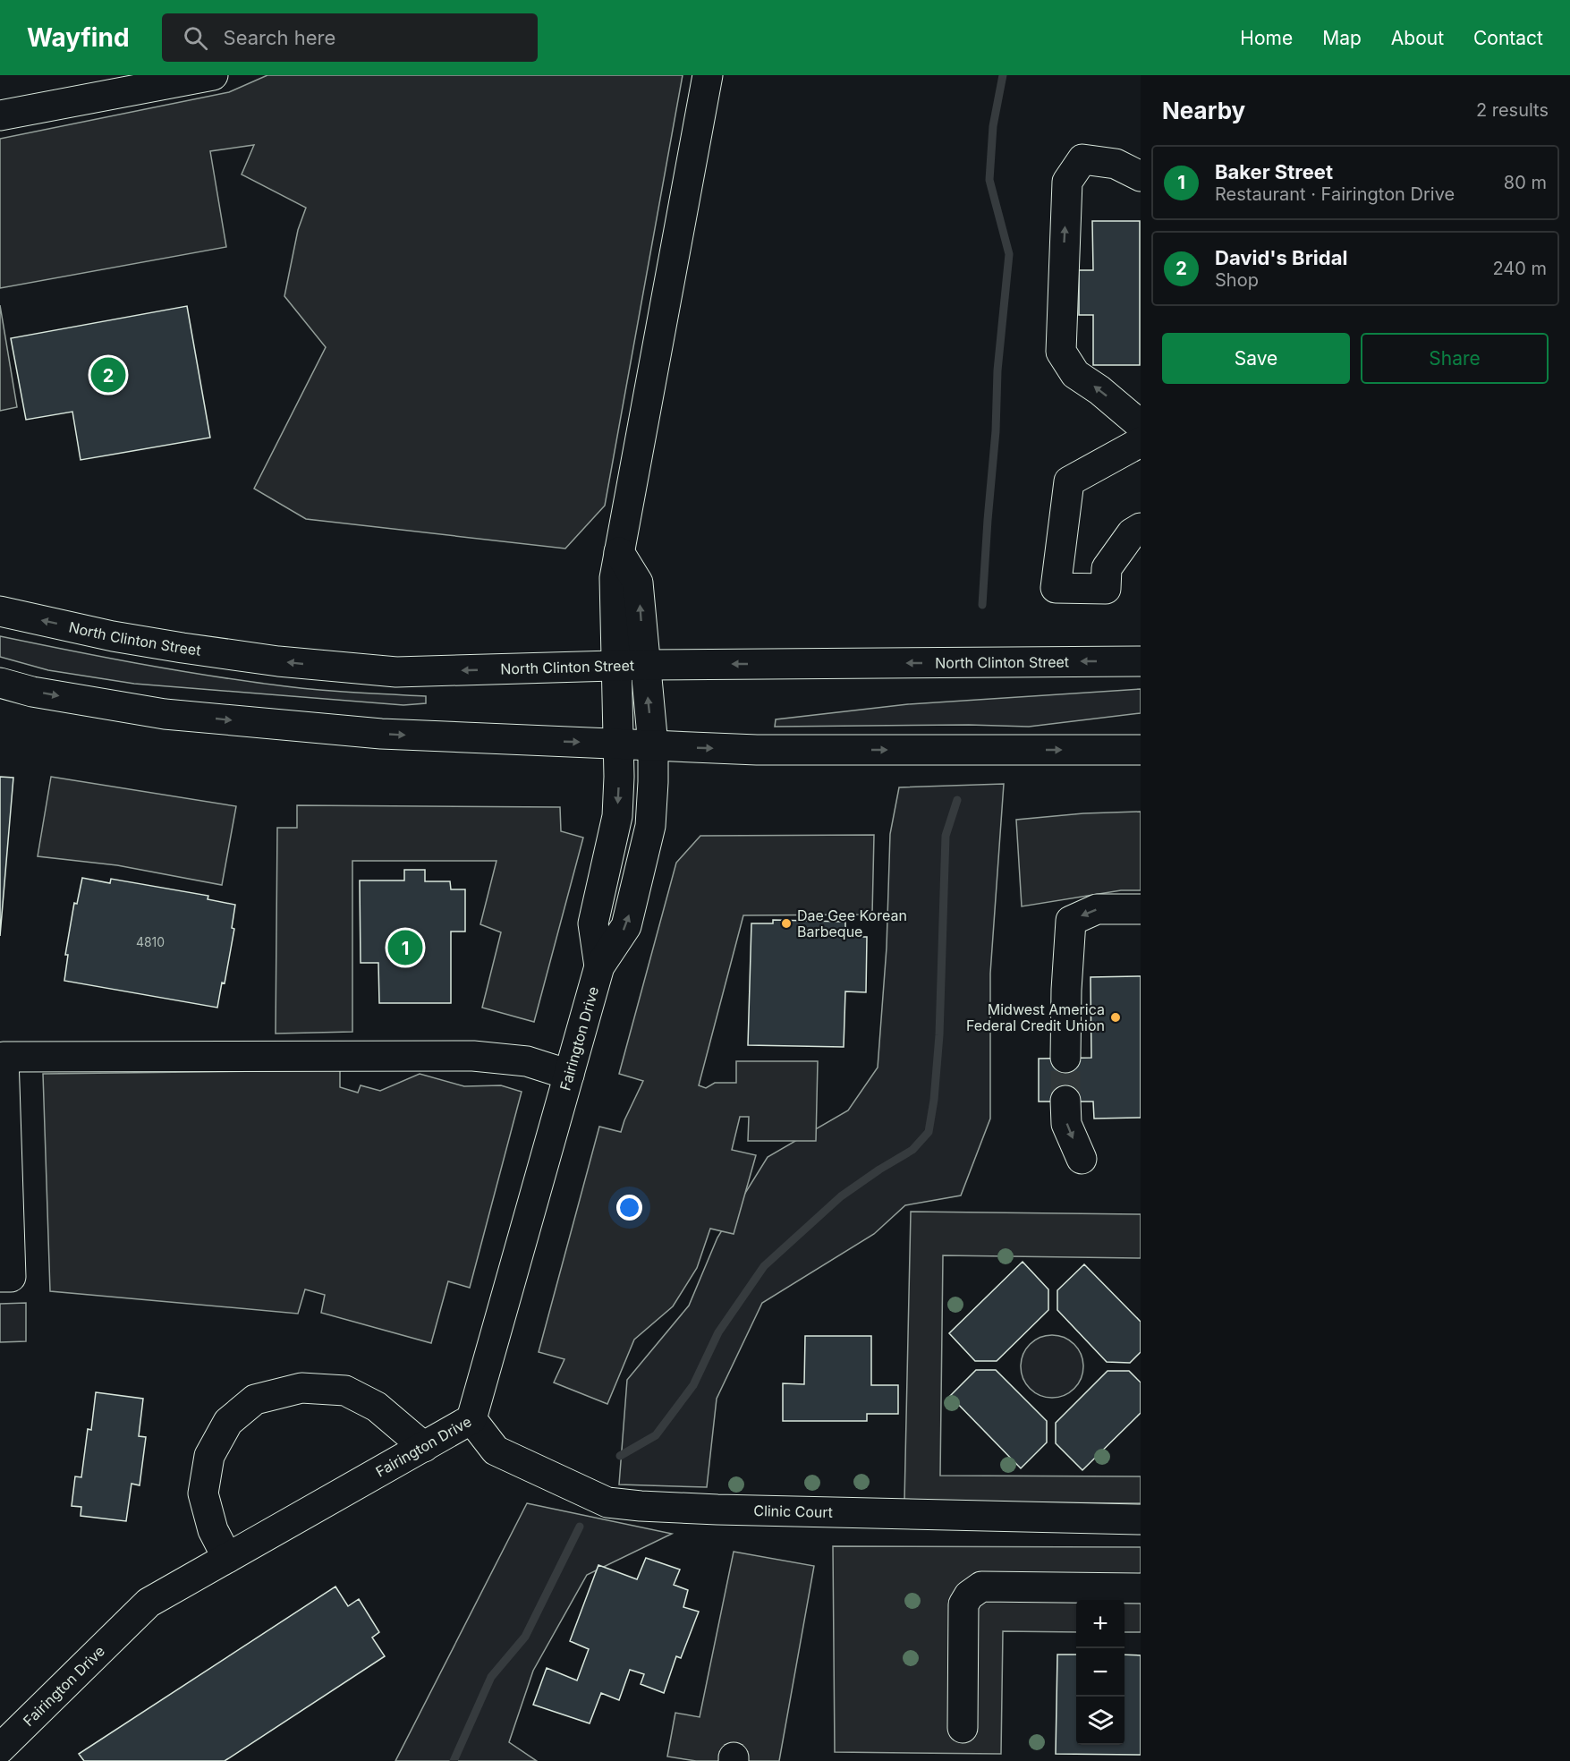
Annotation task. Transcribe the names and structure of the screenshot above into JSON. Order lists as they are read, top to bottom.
{
  "streets": {
    "street": ["North Clinton Street", "Fairington Drive", "Clinic Court"]
  },
  "crossings": [
    ["North Clinton Street", "Fairington Drive"],
    ["Fairington Drive", "Clinic Court"]
  ],
  "places": ["Dae Gee Korean Barbeque", "Midwest America Federal Credit Union"],
  "house_numbers": ["4810"],
  "page": {
    "header": "Wayfind",
    "search": "Search here",
    "nav": [
      "Home",
      "Map",
      "About",
      "Contact"
    ],
    "heading": ["Nearby", "2 results"],
    "list": [
      {
        "mark": "1",
        "name": "Baker Street",
        "note": "Restaurant · Fairington Drive",
        "value": "80 m"
      },
      {
        "mark": "2",
        "name": "David's Bridal",
        "note": "Shop",
        "value": "240 m"
      }
    ],
    "buttons": ["Save", "Share"],
    "pins": ["2", "1"],
    "map_buttons": ["+", "−"]
  }
}
